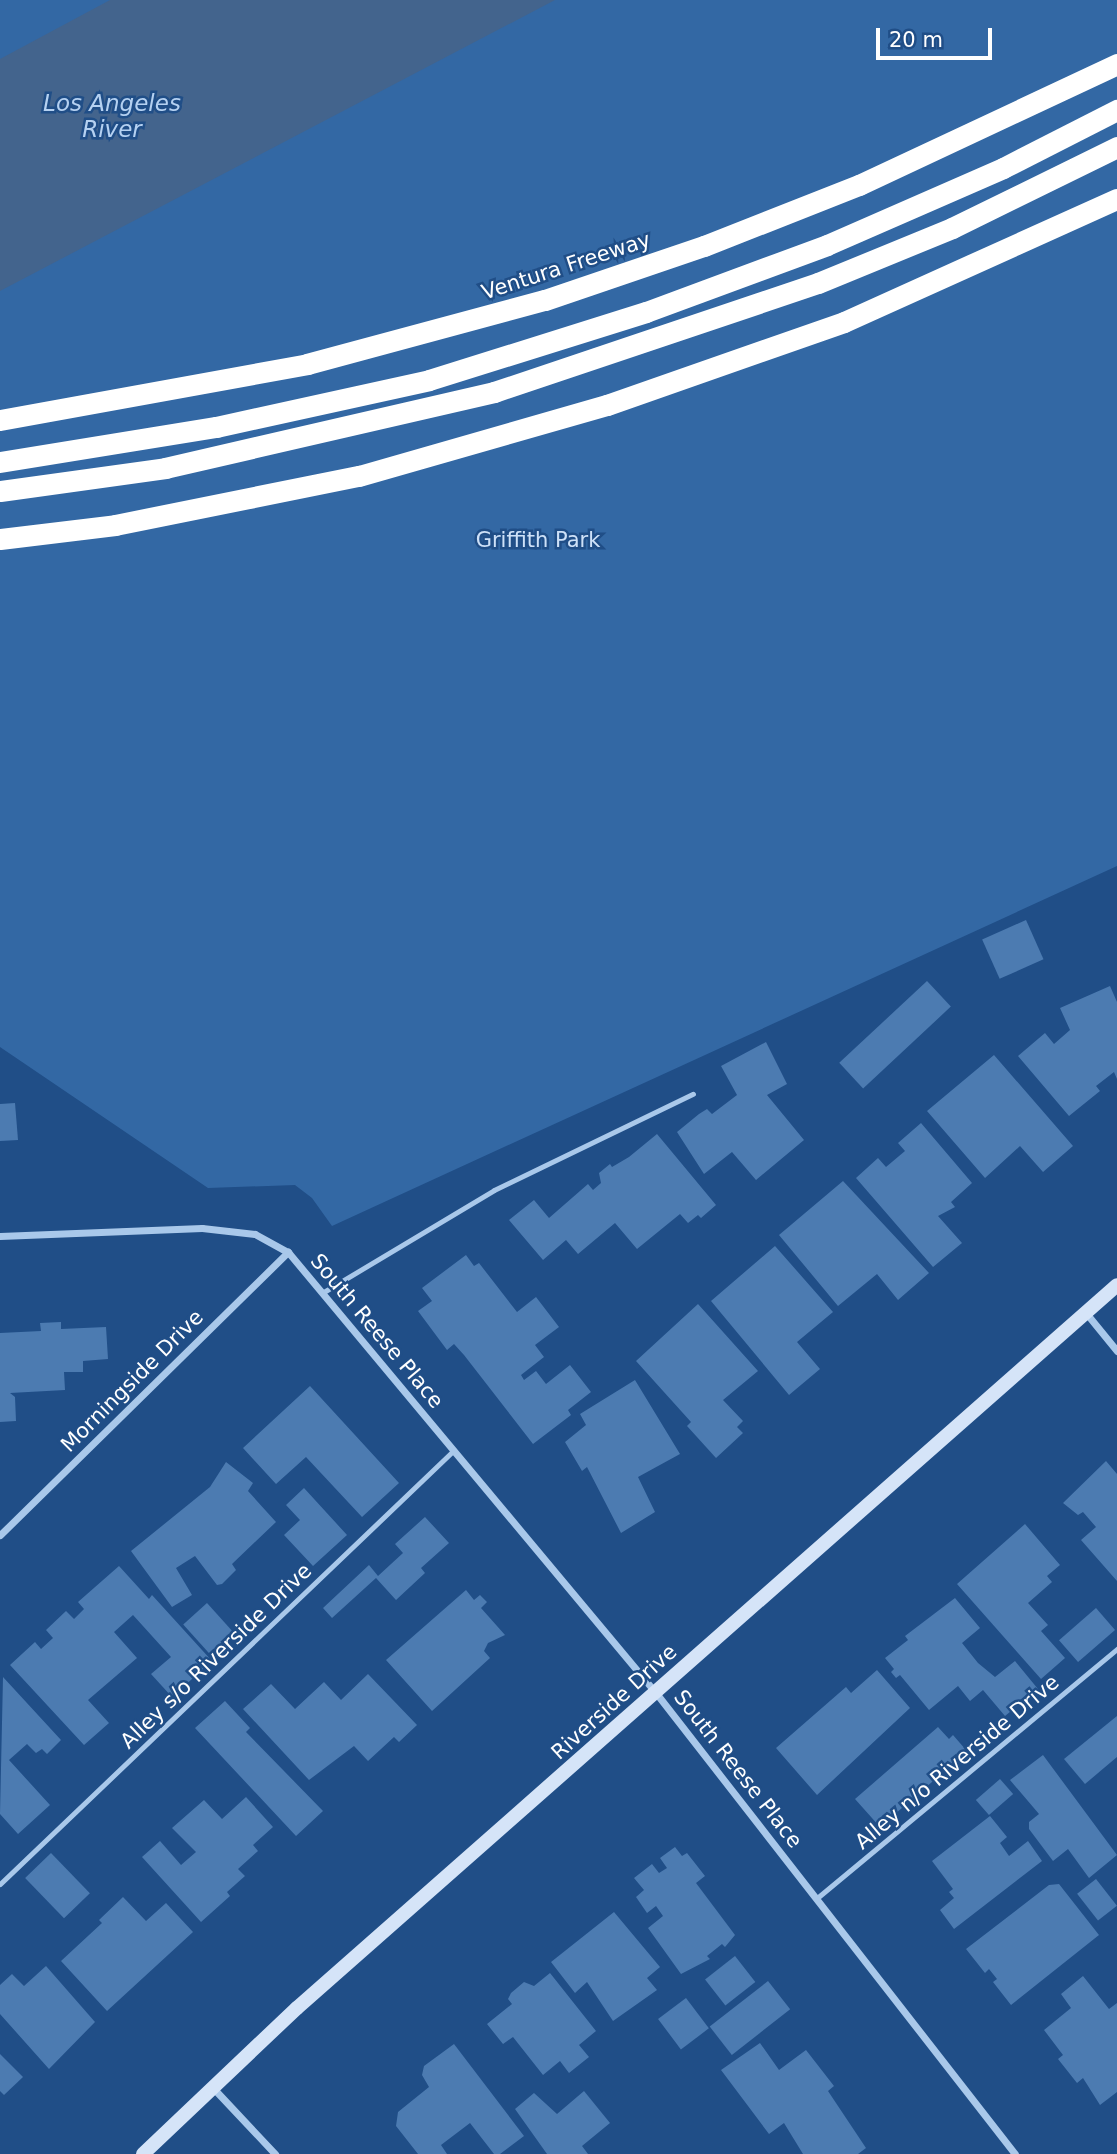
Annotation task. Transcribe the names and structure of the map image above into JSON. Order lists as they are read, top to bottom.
{
  "streets": {
    "highway": ["Ventura Freeway"],
    "main road": ["Riverside Drive"],
    "street": ["South Reese Place", "Morningside Drive"],
    "lane": ["Alley s/o Riverside Drive", "Alley n/o Riverside Drive"]
  },
  "crossings": [
    ["South Reese Place", "Morningside Drive"],
    ["South Reese Place", "Alley s/o Riverside Drive"],
    ["South Reese Place", "Riverside Drive"],
    ["South Reese Place", "Alley n/o Riverside Drive"]
  ],
  "water": ["Los Angeles River"],
  "parks": ["Griffith Park"],
  "scale_bar": "20 m"
}
